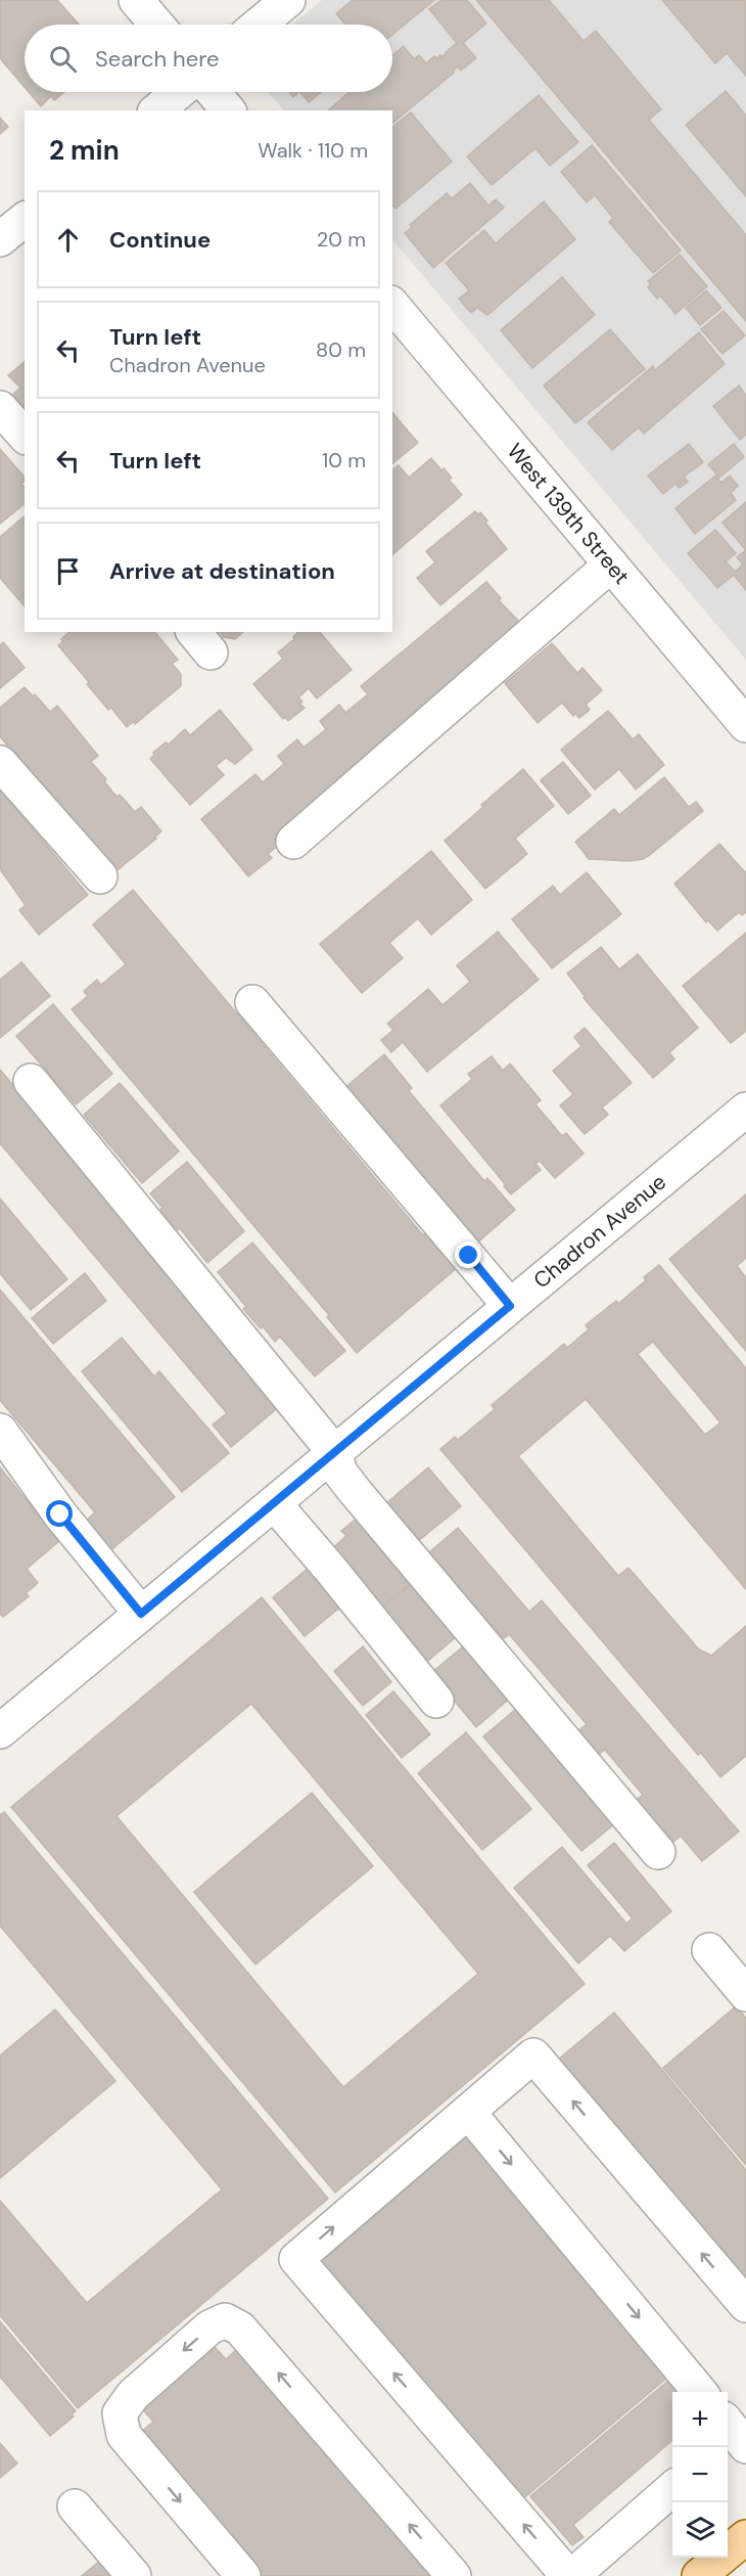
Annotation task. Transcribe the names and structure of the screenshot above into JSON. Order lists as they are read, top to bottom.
{
  "streets": {
    "street": ["West 139th Street", "Chadron Avenue"]
  },
  "page": {
    "search": "Search here",
    "heading": ["2 min", "Walk · 110 m"],
    "list": [
      ["Continue", "20 m"],
      ["Turn left", "Chadron Avenue", "80 m"],
      ["Turn left", "10 m"],
      "Arrive at destination"
    ],
    "map_buttons": ["+", "−"]
  }
}
